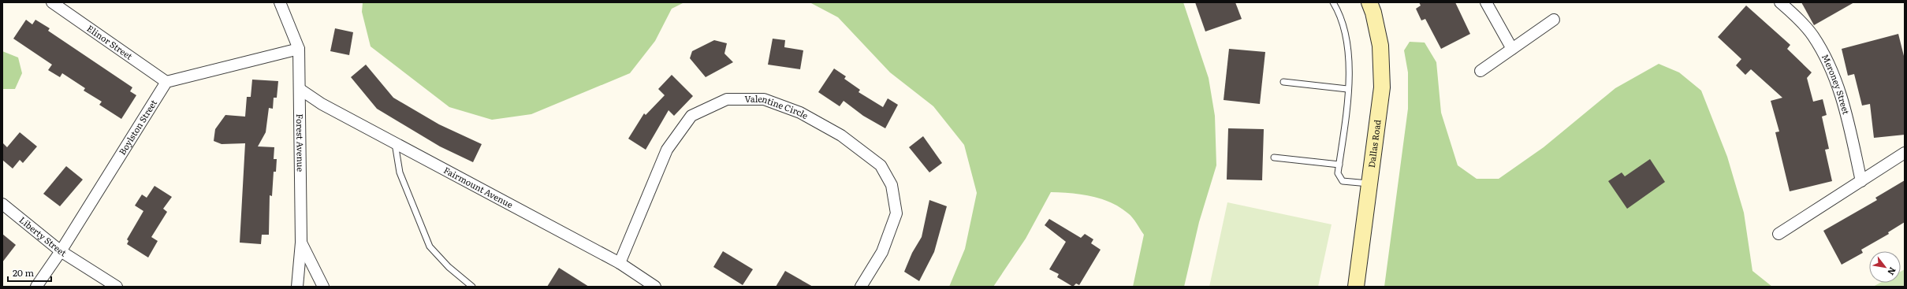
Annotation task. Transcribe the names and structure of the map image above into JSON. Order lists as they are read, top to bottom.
{
  "streets": {
    "street": [
      "Elinor Street",
      "Meroney Street",
      "Valentine Circle",
      "Boylston Street",
      "Forest Avenue",
      "Dallas Road",
      "Fairmount Avenue",
      "Liberty Street"
    ]
  },
  "crossings": [
    ["Elinor Street", "Boylston Street"],
    ["Valentine Circle", "Fairmount Avenue"],
    ["Boylston Street", "Liberty Street"],
    ["Forest Avenue", "Fairmount Avenue"]
  ],
  "scale_bar": "20 m",
  "north": "bottom right"
}
